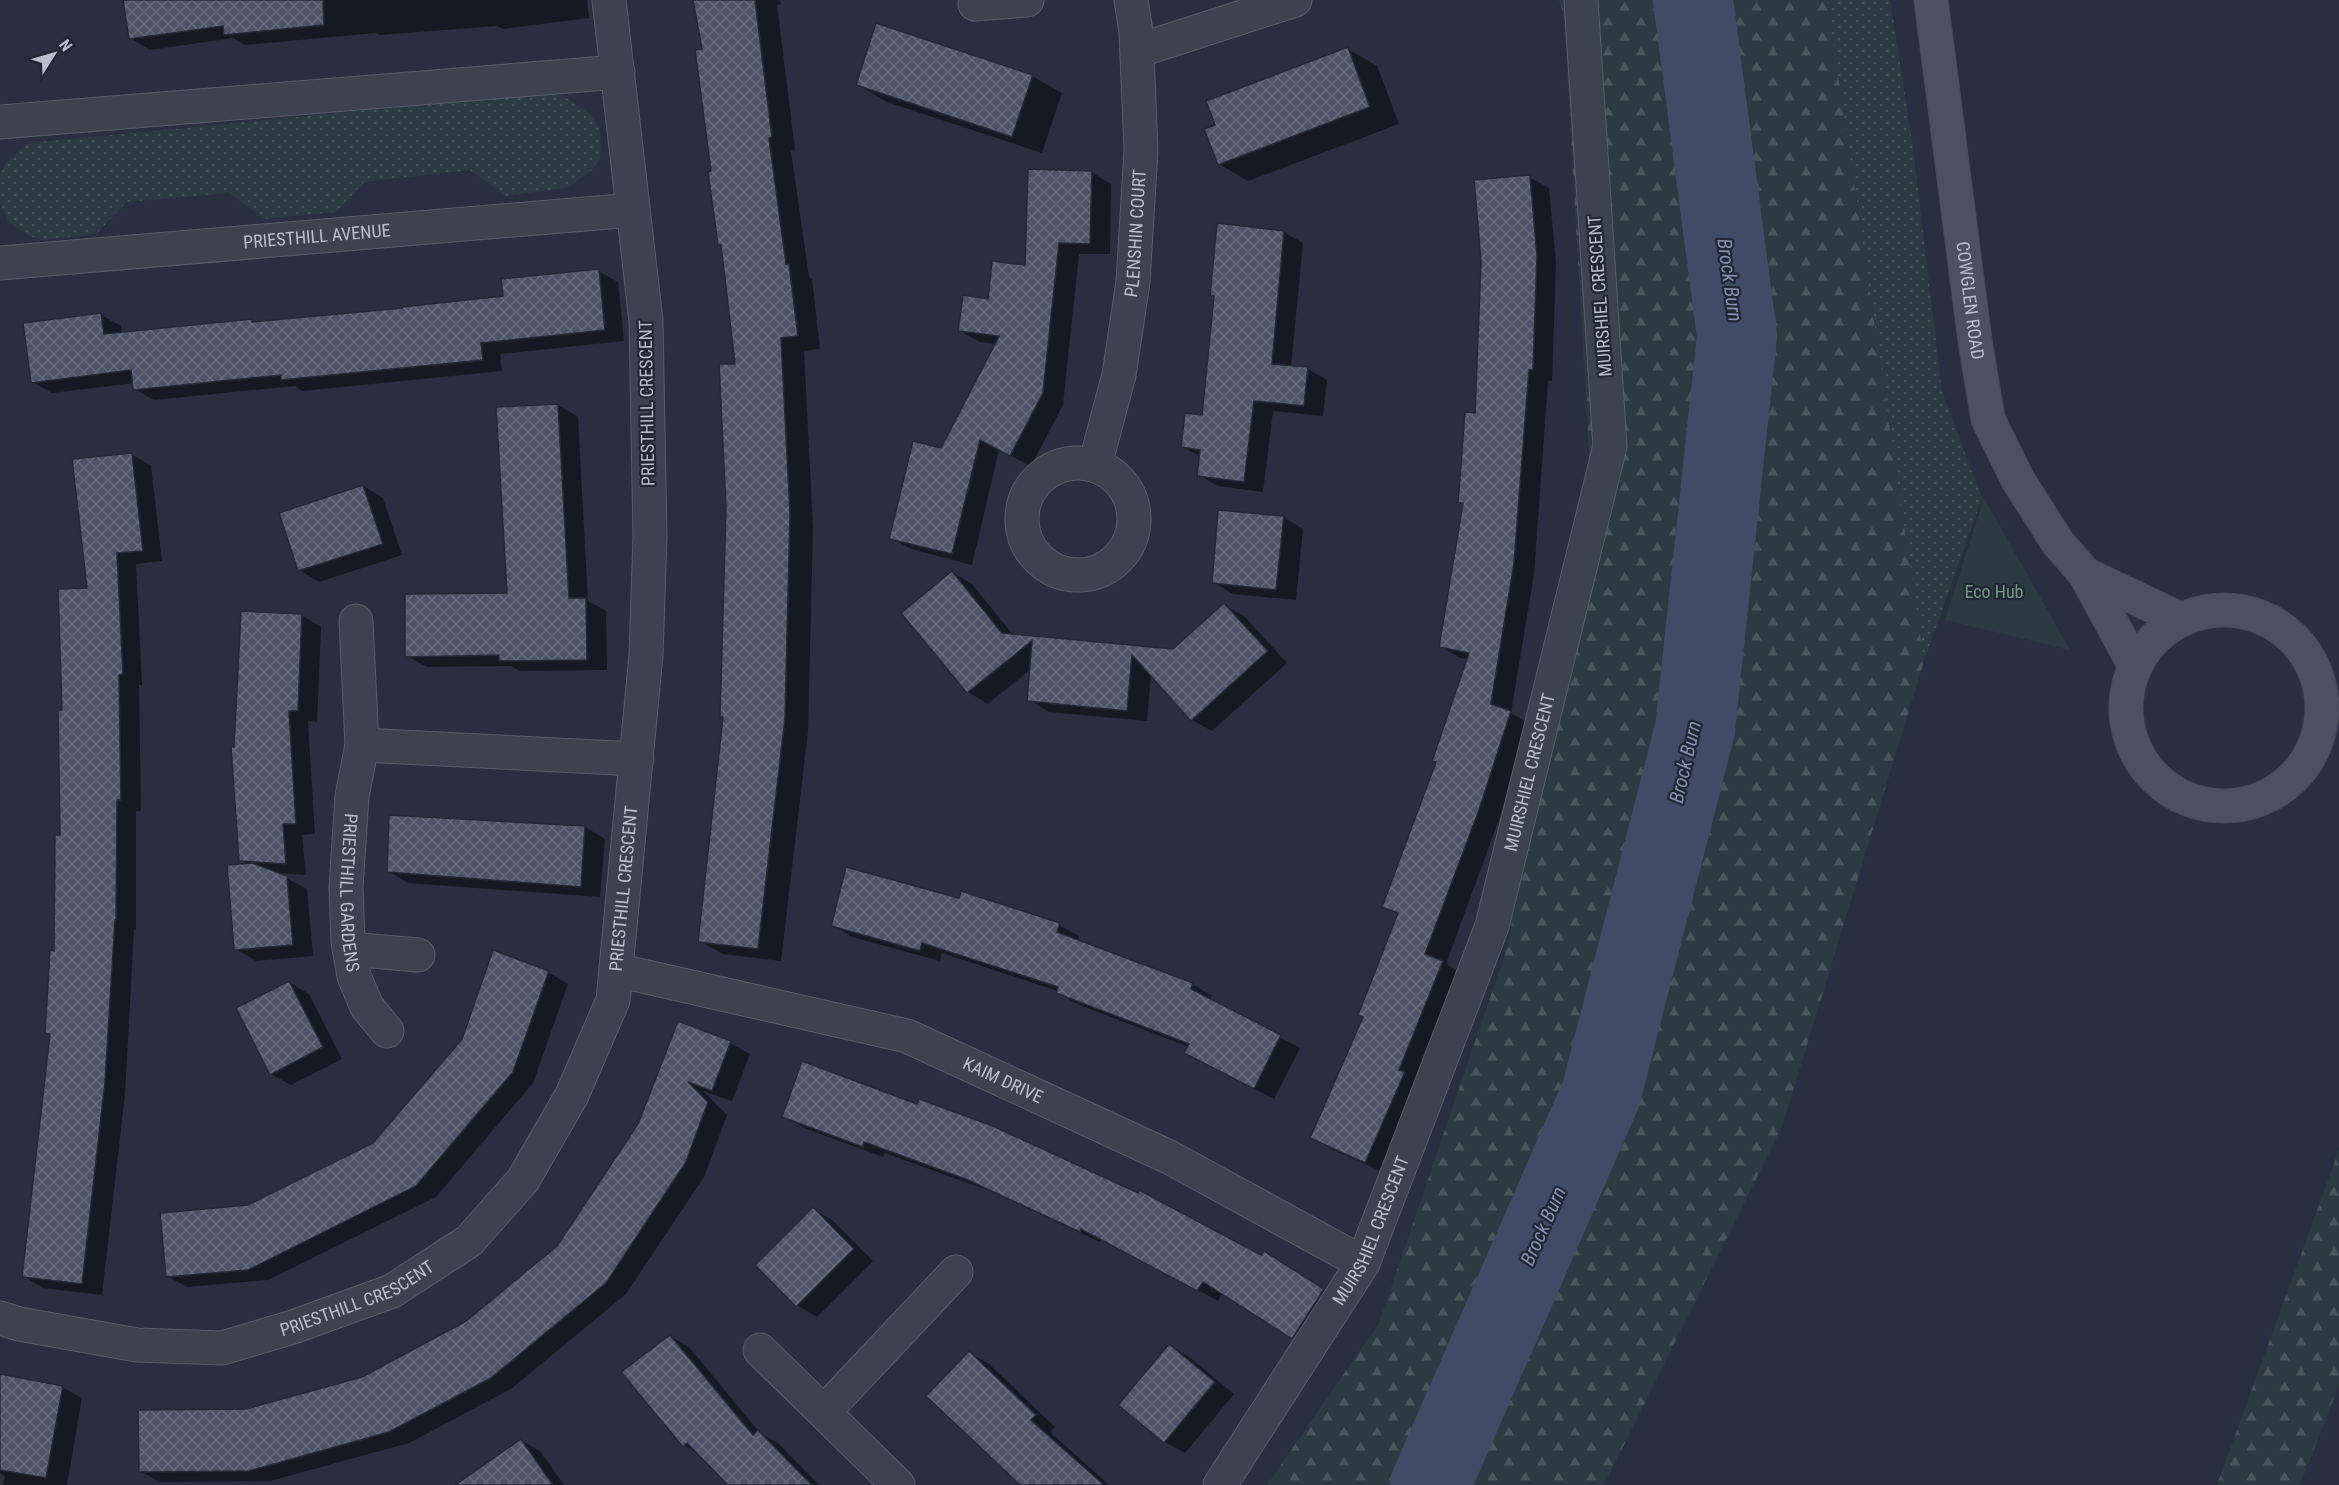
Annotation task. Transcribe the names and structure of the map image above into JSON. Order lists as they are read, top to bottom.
{
  "streets": {
    "street": [
      "PLENSHIN COURT",
      "PRIESTHILL AVENUE",
      "MUIRSHIEL CRESCENT",
      "COWGLEN ROAD",
      "PRIESTHILL CRESCENT",
      "PRIESTHILL GARDENS",
      "KAIM DRIVE"
    ]
  },
  "crossings": [
    ["PRIESTHILL AVENUE", "PRIESTHILL CRESCENT"],
    ["MUIRSHIEL CRESCENT", "KAIM DRIVE"],
    ["PRIESTHILL CRESCENT", "KAIM DRIVE"]
  ],
  "water": ["Brock Burn"],
  "parks": ["Eco Hub"],
  "north": "top right"
}
